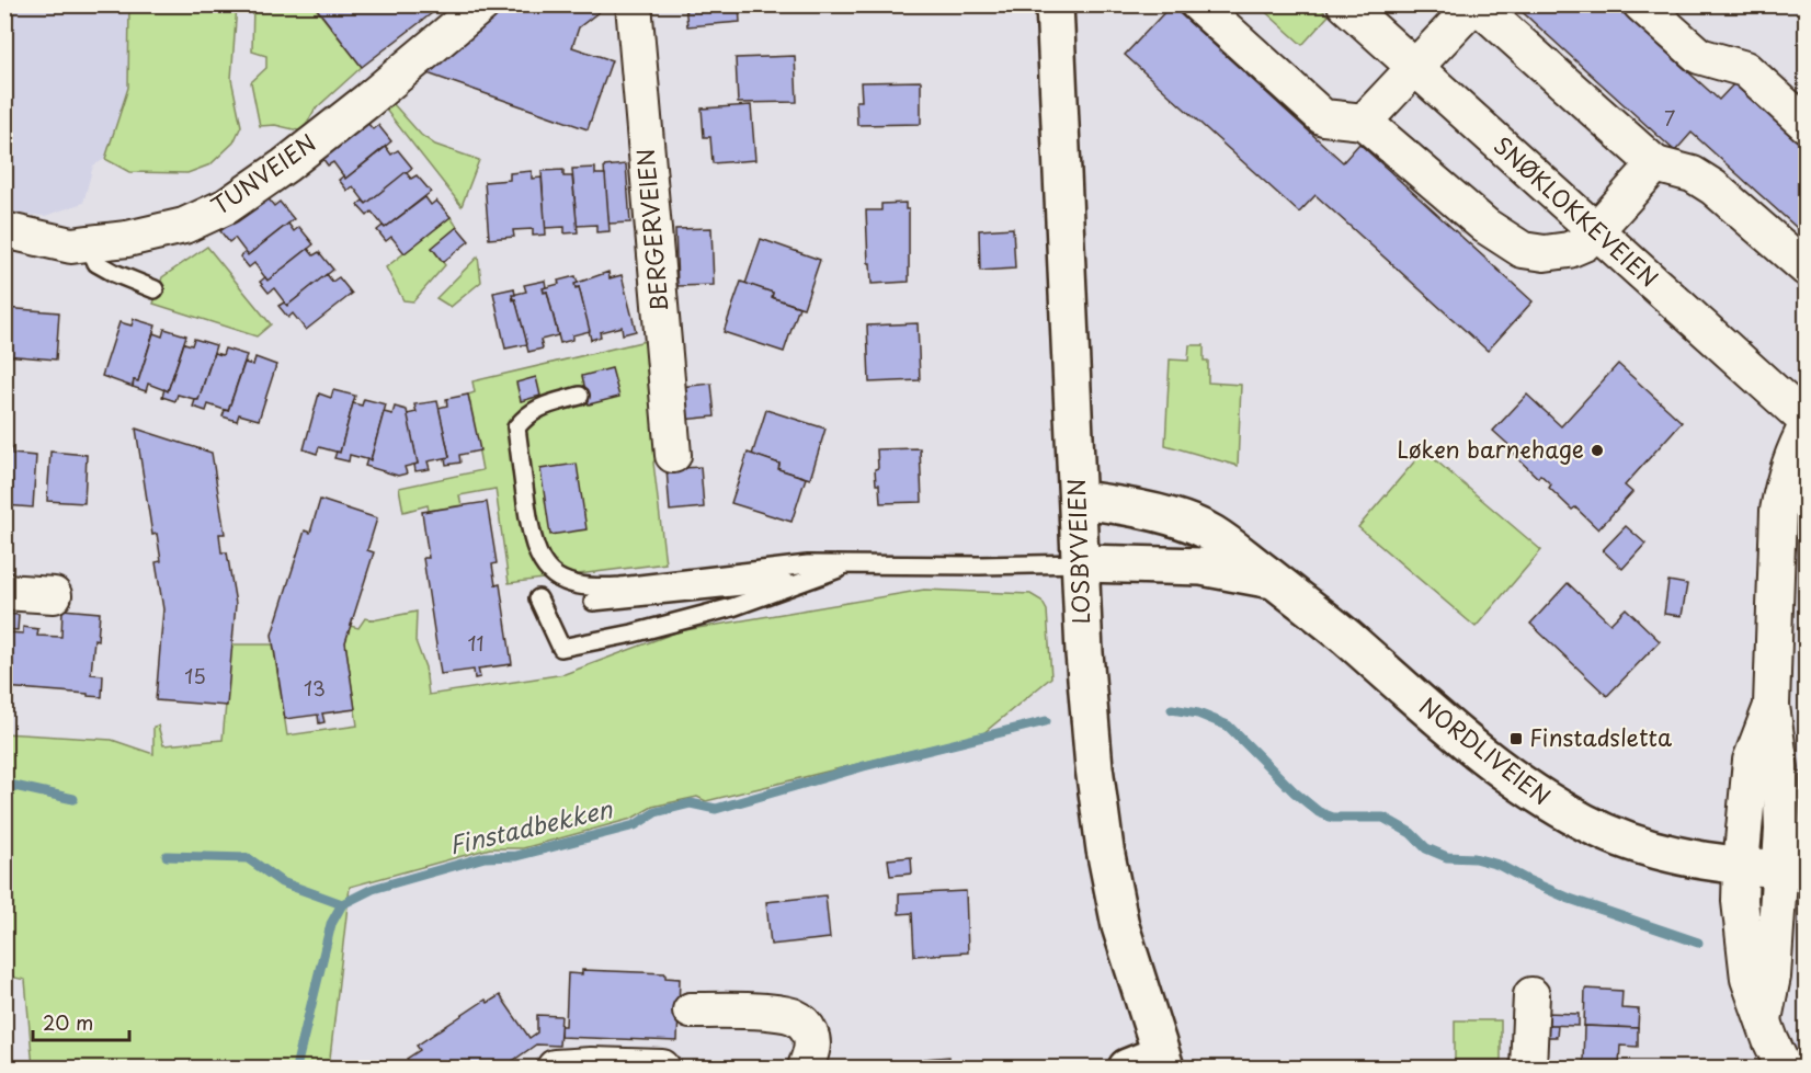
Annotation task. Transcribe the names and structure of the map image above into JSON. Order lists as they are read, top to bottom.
{
  "streets": {
    "main road": ["LOSBYVEIEN", "NORDLIVEIEN"],
    "street": ["TUNVEIEN", "SNØKLOKKEVEIEN", "BERGERVEIEN"]
  },
  "crossings": [
    ["LOSBYVEIEN", "NORDLIVEIEN"]
  ],
  "water": ["Finstadbekken"],
  "places": {
    "other": ["Løken barnehage"],
    "transit": ["Finstadsletta"]
  },
  "house_numbers": [
    "7",
    "11",
    "15",
    "13"
  ],
  "scale_bar": "20 m"
}
